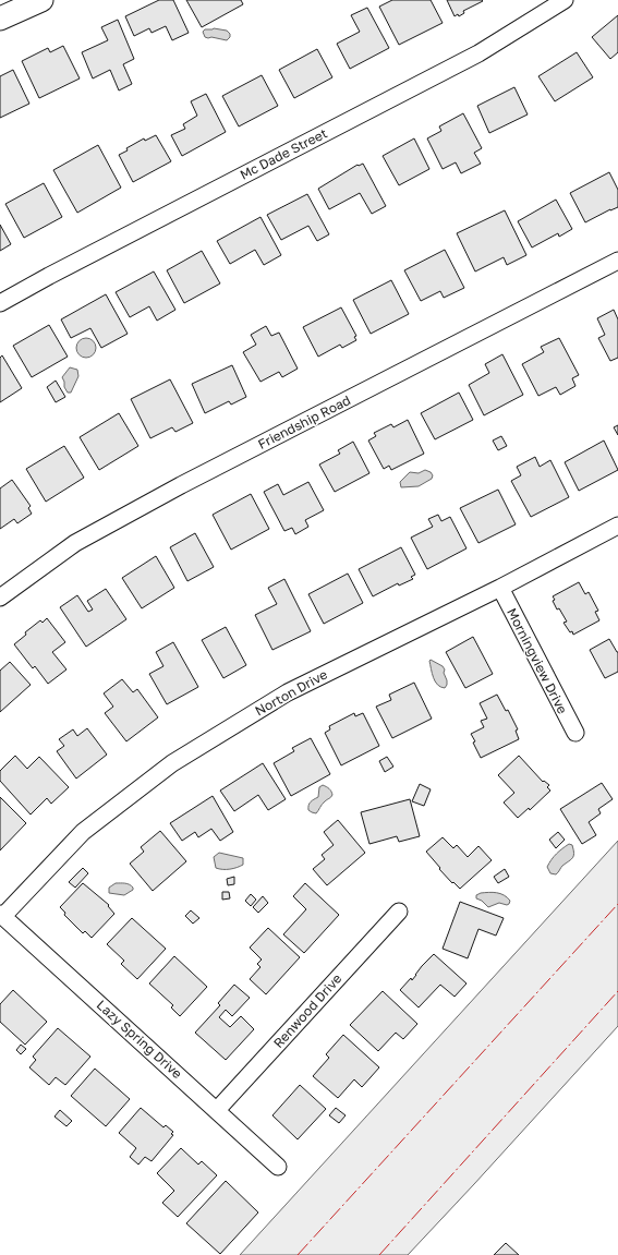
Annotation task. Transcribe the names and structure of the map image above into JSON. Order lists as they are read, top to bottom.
{
  "streets": {
    "street": [
      "Mc Dade Street",
      "Friendship Road",
      "Morningview Drive",
      "Norton Drive",
      "Renwood Drive",
      "Lazy Spring Drive"
    ]
  },
  "crossings": [
    ["Morningview Drive", "Norton Drive"],
    ["Norton Drive", "Lazy Spring Drive"],
    ["Renwood Drive", "Lazy Spring Drive"]
  ]
}
